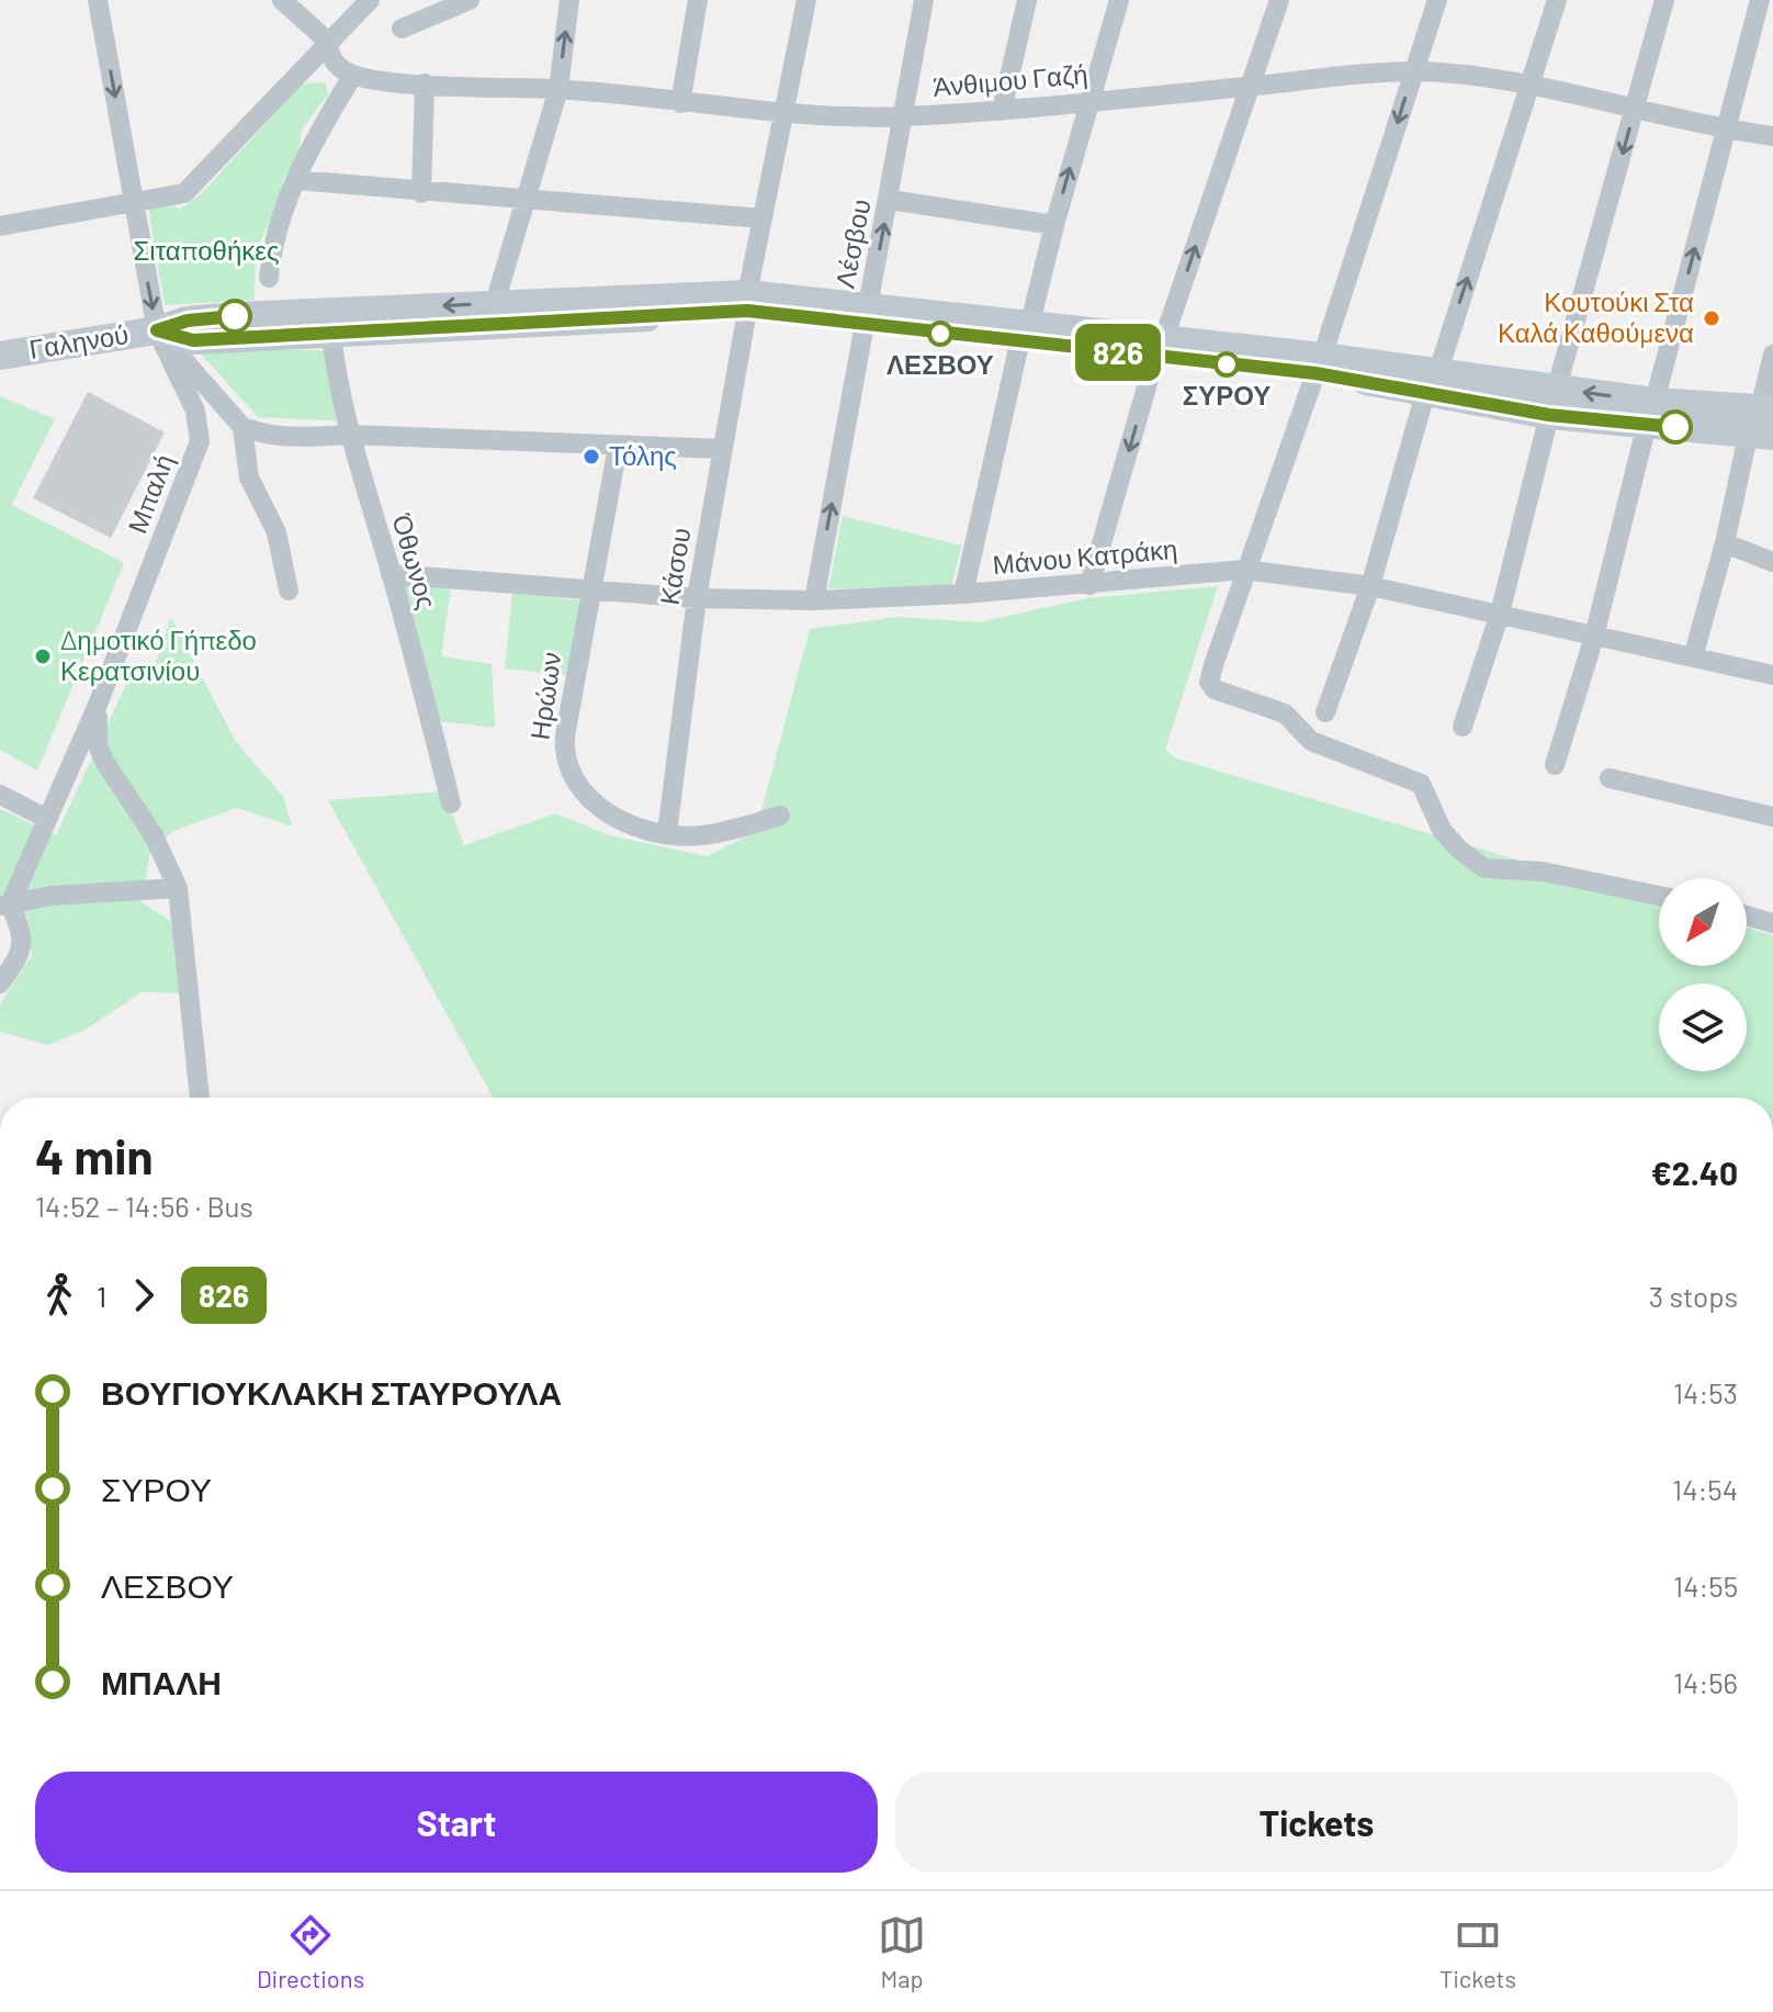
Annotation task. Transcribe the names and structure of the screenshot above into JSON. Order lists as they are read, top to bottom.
{
  "streets": {
    "street": [
      "Άνθιμου Γαζή",
      "Λέσβου",
      "Γαληνού",
      "Μπαλή",
      "Μάνου Κατράκη",
      "Όθωνος",
      "Κάσου",
      "Ηρώων"
    ]
  },
  "crossings": [
    ["Άνθιμου Γαζή", "Λέσβου"],
    ["Άνθιμου Γαζή", "Κάσου"],
    ["Λέσβου", "Γαληνού"],
    ["Λέσβου", "Μάνου Κατράκη"],
    ["Γαληνού", "Μπαλή"],
    ["Γαληνού", "Όθωνος"],
    ["Γαληνού", "Κάσου"],
    ["Μάνου Κατράκη", "Όθωνος"],
    ["Μάνου Κατράκη", "Κάσου"],
    ["Μάνου Κατράκη", "Ηρώων"],
    ["Κάσου", "Ηρώων"]
  ],
  "one_way": ["Μπαλή"],
  "parks": ["Σιταποθήκες"],
  "places": [
    "Κουτούκι Στα Καλά Καθούμενα",
    "ΛΕΣΒΟΥ",
    "ΣΥΡΟΥ",
    "Τόλης",
    "Δημοτικό Γήπεδο Κερατσινίου"
  ],
  "lines": ["bus line 826"],
  "north": "bottom left",
  "page": {
    "on_map": "826",
    "heading": ["4 min", "14:52 – 14:56 · Bus", "€2.40"],
    "legs": ["1", "826", "3 stops"],
    "list": [
      {
        "name": "ΒΟΥΓΙΟΥΚΛΑΚΗ ΣΤΑΥΡΟΥΛΑ",
        "value": "14:53"
      },
      {
        "name": "ΣΥΡΟΥ",
        "value": "14:54"
      },
      {
        "name": "ΛΕΣΒΟΥ",
        "value": "14:55"
      },
      {
        "name": "ΜΠΑΛΗ",
        "value": "14:56"
      }
    ],
    "buttons": ["Start", "Tickets"],
    "tabs": ["Directions", "Map", "Tickets"]
  }
}
